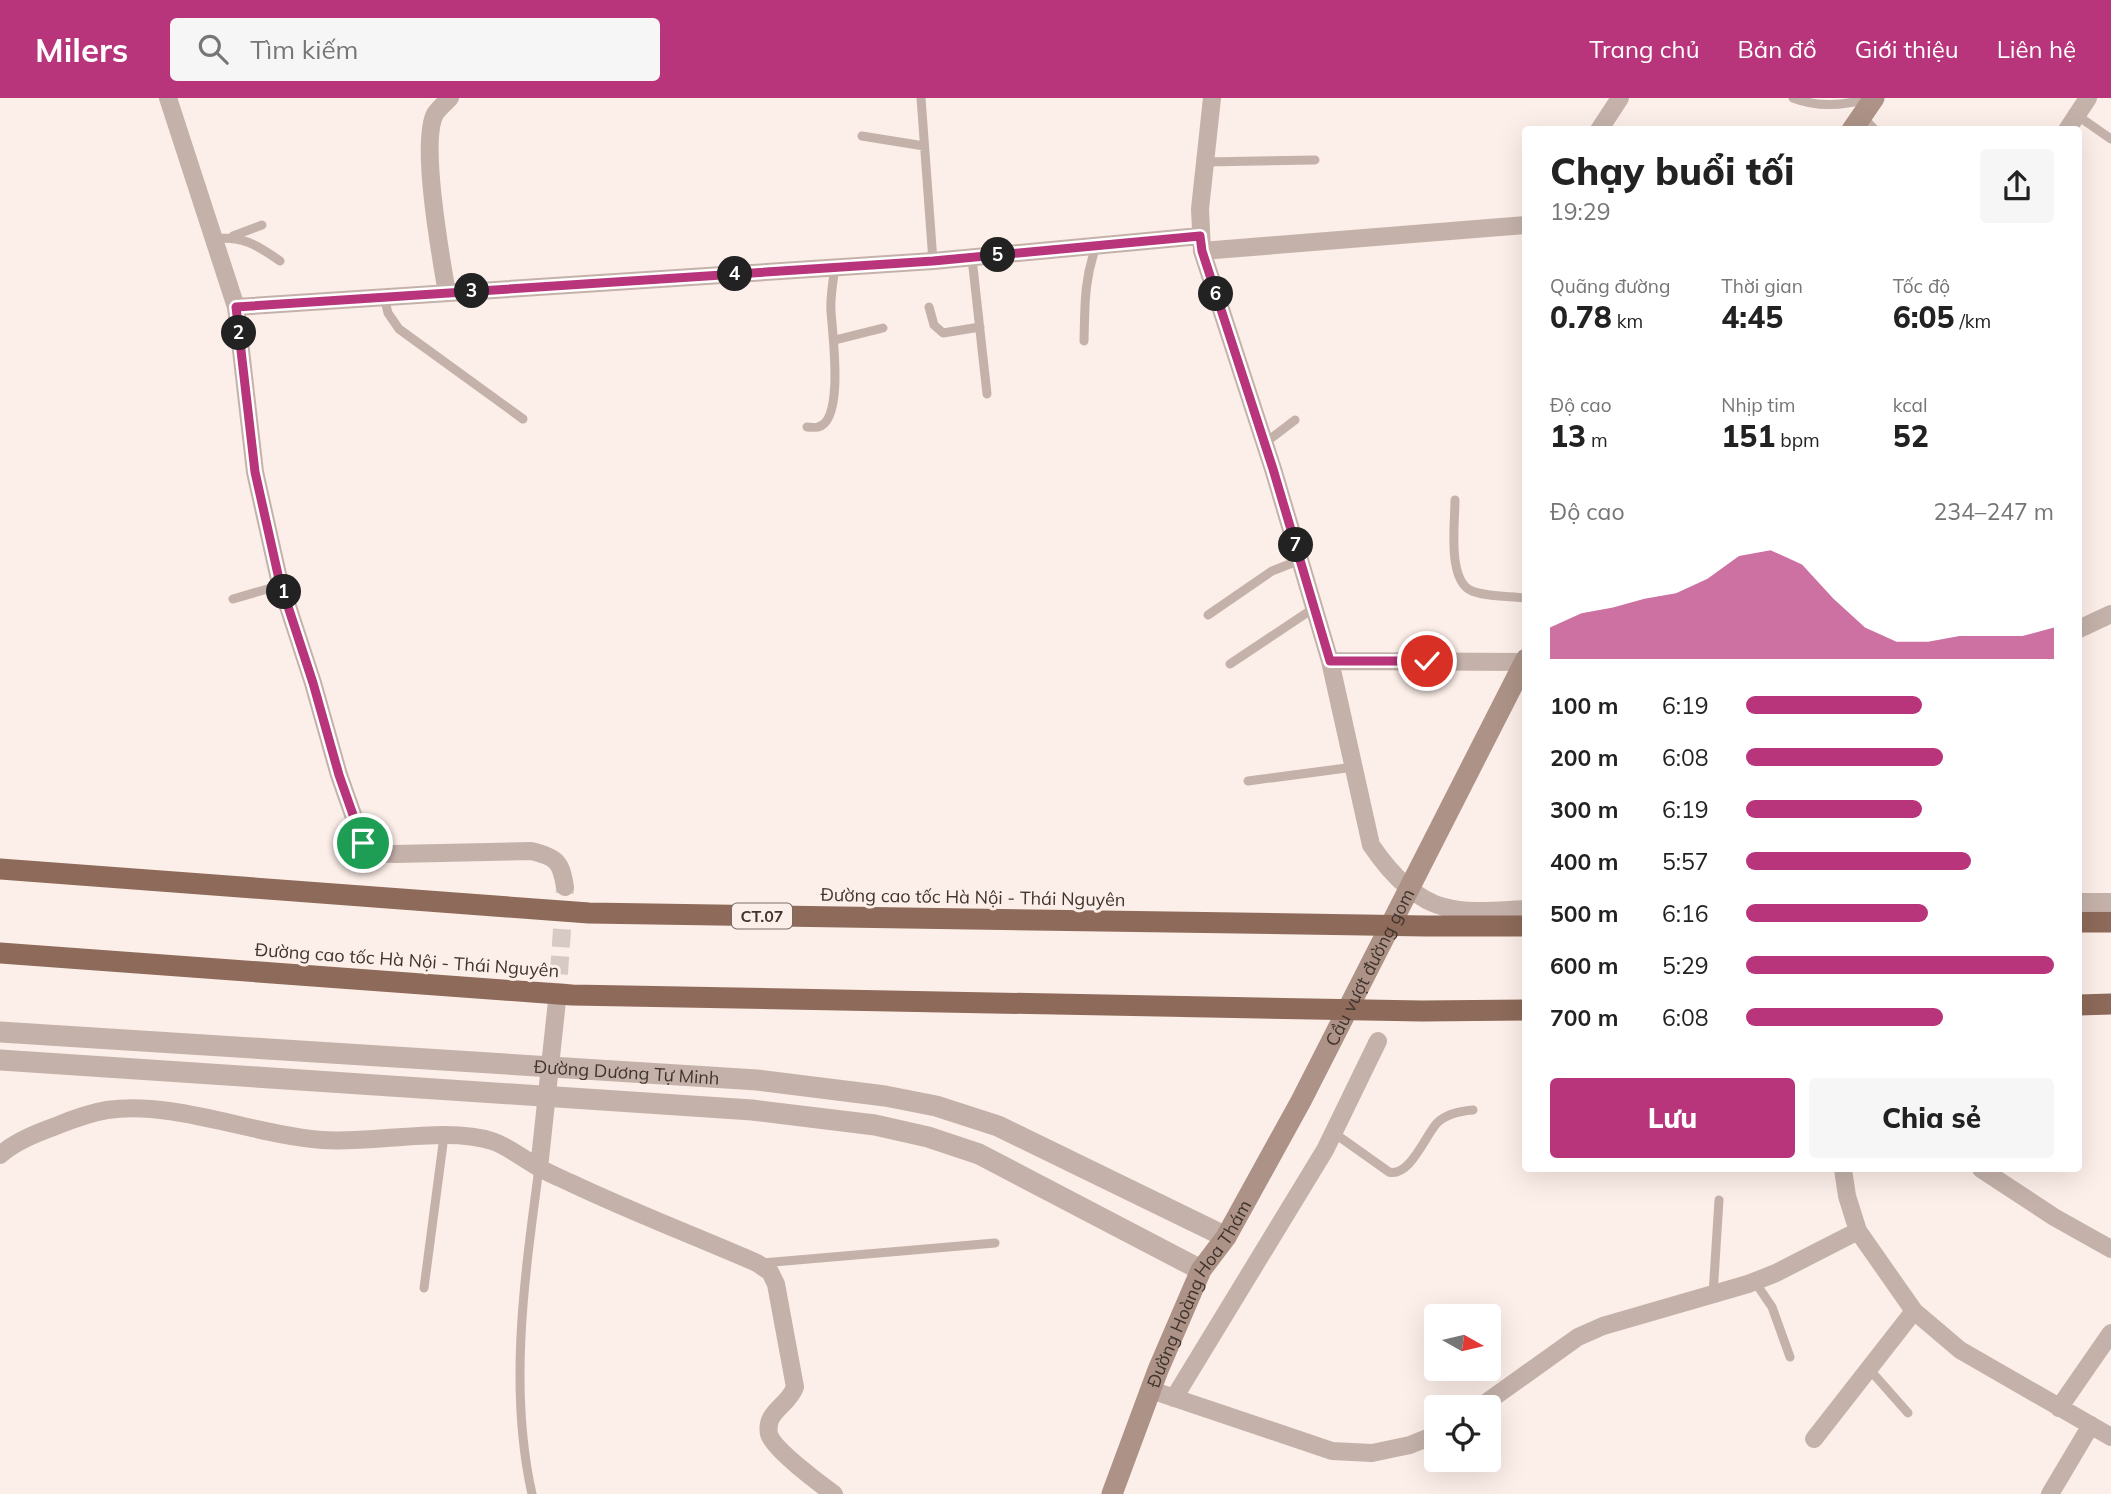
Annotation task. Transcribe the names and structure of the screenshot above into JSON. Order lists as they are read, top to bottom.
{
  "streets": {
    "highway": ["Đường cao tốc Hà Nội - Thái Nguyên", "CT.07"],
    "main road": ["Cầu vượt đường gom", "Đường Hoàng Hoa Thám"],
    "street": ["Đường Dương Tự Minh"]
  },
  "crossings": [
    ["Cầu vượt đường gom", "Đường Hoàng Hoa Thám"],
    ["Đường Dương Tự Minh", "Đường Hoàng Hoa Thám"]
  ],
  "north": "right",
  "page": {
    "header": "Milers",
    "search": "Tìm kiếm",
    "nav": [
      "Trang chủ",
      "Bản đồ",
      "Giới thiệu",
      "Liên hệ"
    ],
    "heading": ["Chạy buổi tối", "19:29"],
    "pins": [
      "5",
      "4",
      "3",
      "6",
      "2",
      "7",
      "1"
    ],
    "stats": [
      ["Quãng đường", "0.78 km"],
      ["Thời gian", "4:45"],
      ["Tốc độ", "6:05 /km"],
      ["Độ cao", "13 m"],
      ["Nhịp tim", "151 bpm"],
      ["kcal", "52"]
    ],
    "chart": ["Độ cao", "234–247 m"],
    "list": [
      {
        "name": "100 m",
        "note": "6:19"
      },
      {
        "name": "200 m",
        "note": "6:08"
      },
      {
        "name": "300 m",
        "note": "6:19"
      },
      {
        "name": "400 m",
        "note": "5:57"
      },
      {
        "name": "500 m",
        "note": "6:16"
      },
      {
        "name": "600 m",
        "note": "5:29"
      },
      {
        "name": "700 m",
        "note": "6:08"
      }
    ],
    "buttons": ["Lưu", "Chia sẻ"]
  }
}
